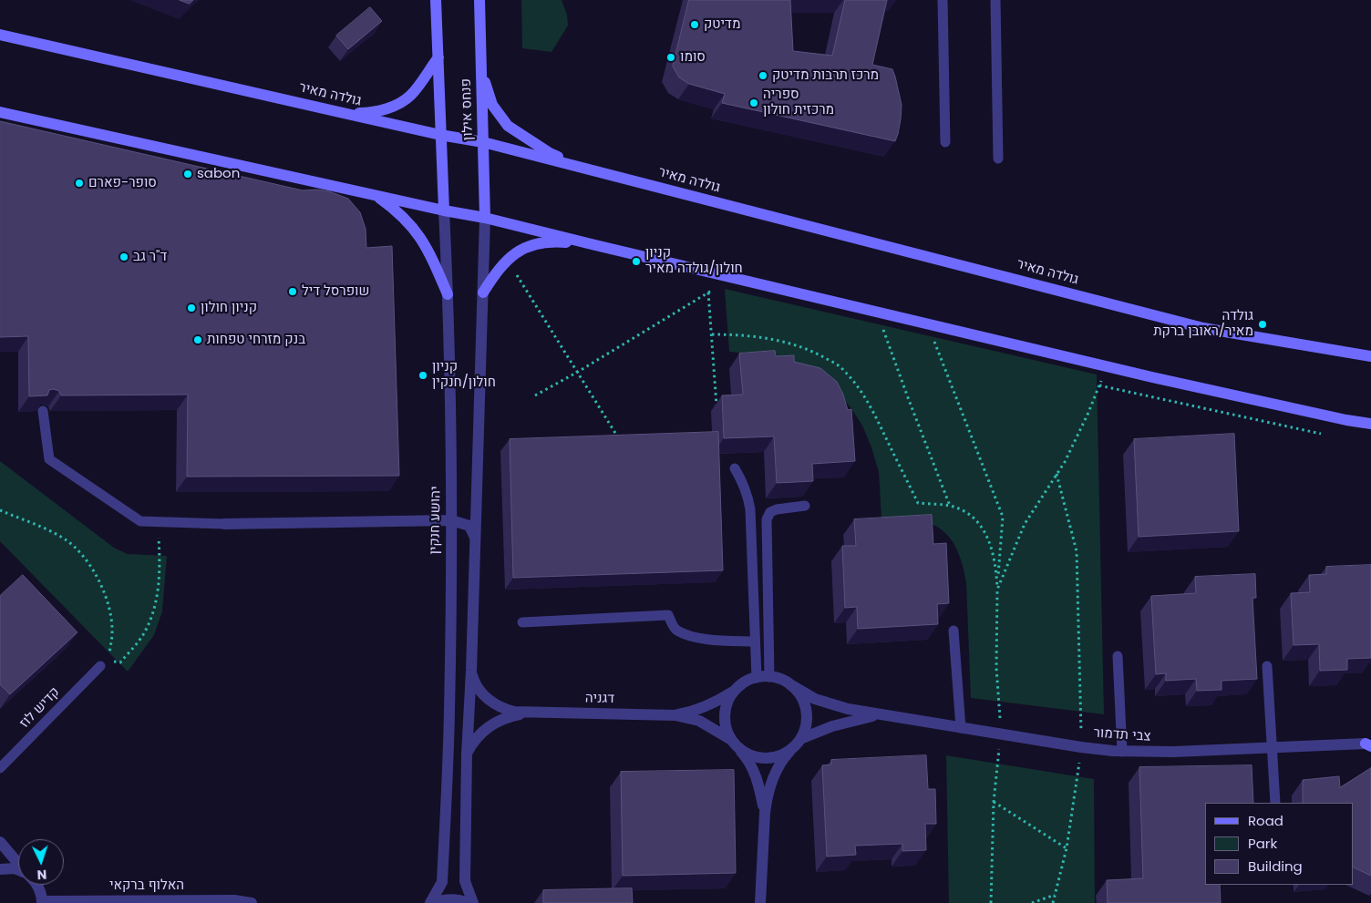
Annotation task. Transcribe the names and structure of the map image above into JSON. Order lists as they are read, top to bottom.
{
  "streets": {
    "main road": ["גולדה מאיר", "פנחס אילון", "יהושע חנקין"],
    "street": ["דגניה", "צבי תדמור", "האלוף ברקאי"],
    "lane": ["קדיש לוז"]
  },
  "crossings": [
    ["גולדה מאיר", "פנחס אילון"],
    ["גולדה מאיר", "יהושע חנקין"],
    ["פנחס אילון", "יהושע חנקין"],
    ["דגניה", "צבי תדמור"]
  ],
  "places": [
    "מדיטק",
    "סומו",
    "מרכז תרבות מדיטק",
    "ספריה מרכזית חולון",
    "sabon",
    "סופר-פארם",
    "ד\"ר גב",
    "קניון חולון/גולדה מאיר",
    "שופרסל דיל",
    "קניון חולון",
    "גולדה מאיר/ראובן ברקת",
    "בנק מזרחי טפחות",
    "קניון חולון/חנקין"
  ],
  "legend": ["Road", "Park", "Building"],
  "north": "bottom"
}
